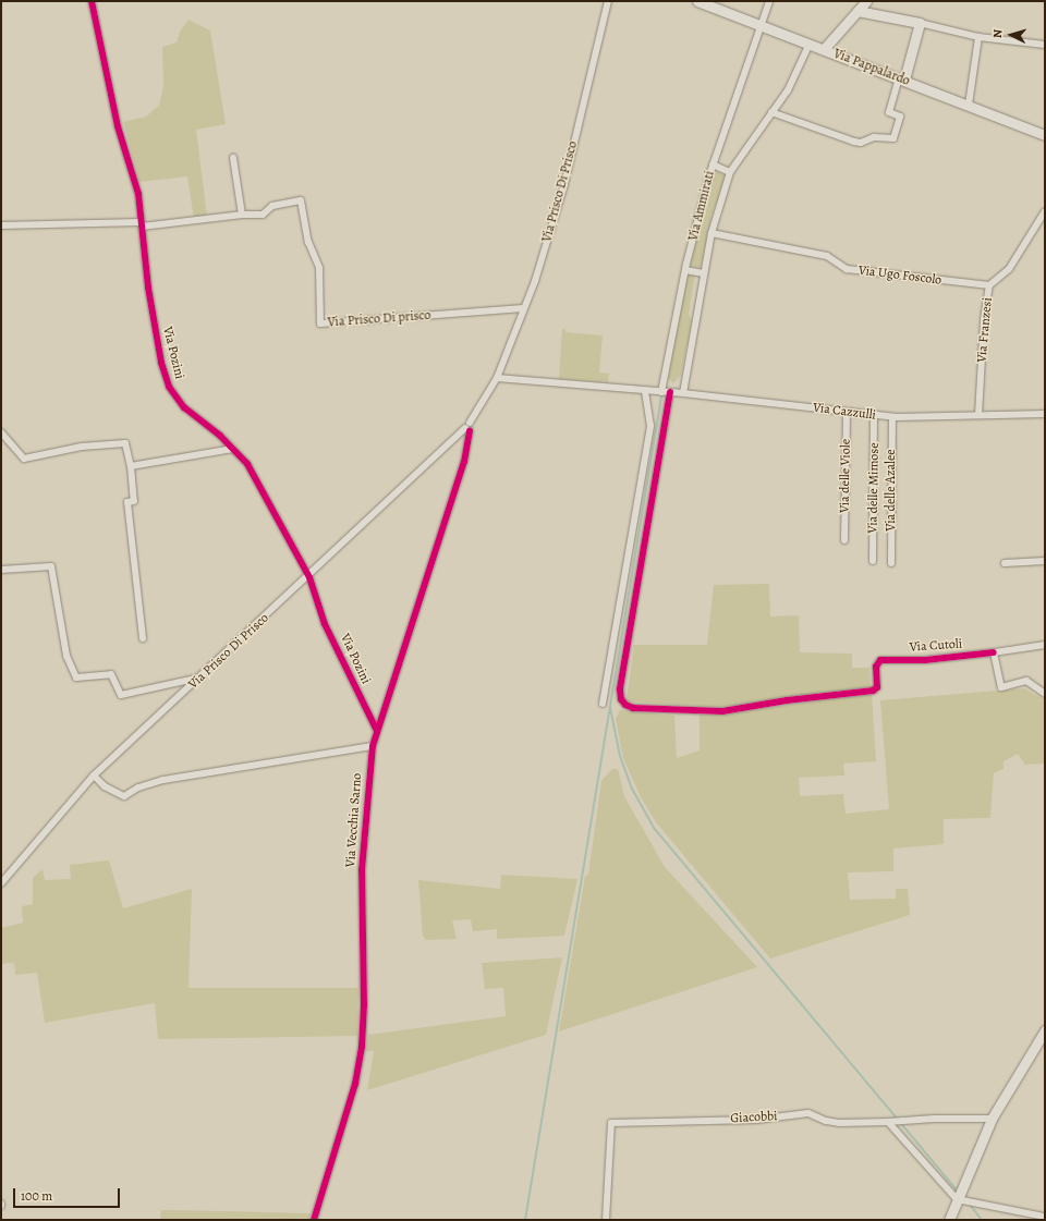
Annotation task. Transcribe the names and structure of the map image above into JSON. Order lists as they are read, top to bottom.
{
  "streets": {
    "street": [
      "Via Pappalardo",
      "Via Prisco Di Prisco",
      "Via Ammirati",
      "Via Ugo Foscolo",
      "Via Prisco Di prisco",
      "Via Franzesi",
      "Via Pozini",
      "Via Cazzulli",
      "Via delle Viole",
      "Via delle Mimose",
      "Via delle Azalee",
      "Via Cutoli",
      "Via Vecchia Sarno",
      "Giacobbi"
    ]
  },
  "crossings": [
    ["Via Pappalardo", "Via Ammirati"],
    ["Via Prisco Di Prisco", "Via Prisco Di prisco"],
    ["Via Prisco Di Prisco", "Via Pozini"],
    ["Via Prisco Di Prisco", "Via Cazzulli"],
    ["Via Prisco Di Prisco", "Via Vecchia Sarno"],
    ["Via Ammirati", "Via Ugo Foscolo"],
    ["Via Ammirati", "Via Cazzulli"],
    ["Via Ugo Foscolo", "Via Franzesi"],
    ["Via Franzesi", "Via Cazzulli"],
    ["Via Pozini", "Via Vecchia Sarno"],
    ["Via Cazzulli", "Via delle Viole"],
    ["Via Cazzulli", "Via delle Mimose"],
    ["Via Cazzulli", "Via delle Azalee"],
    ["Via Cazzulli", "Via Cutoli"]
  ],
  "scale_bar": "100 m",
  "north": "left"
}
